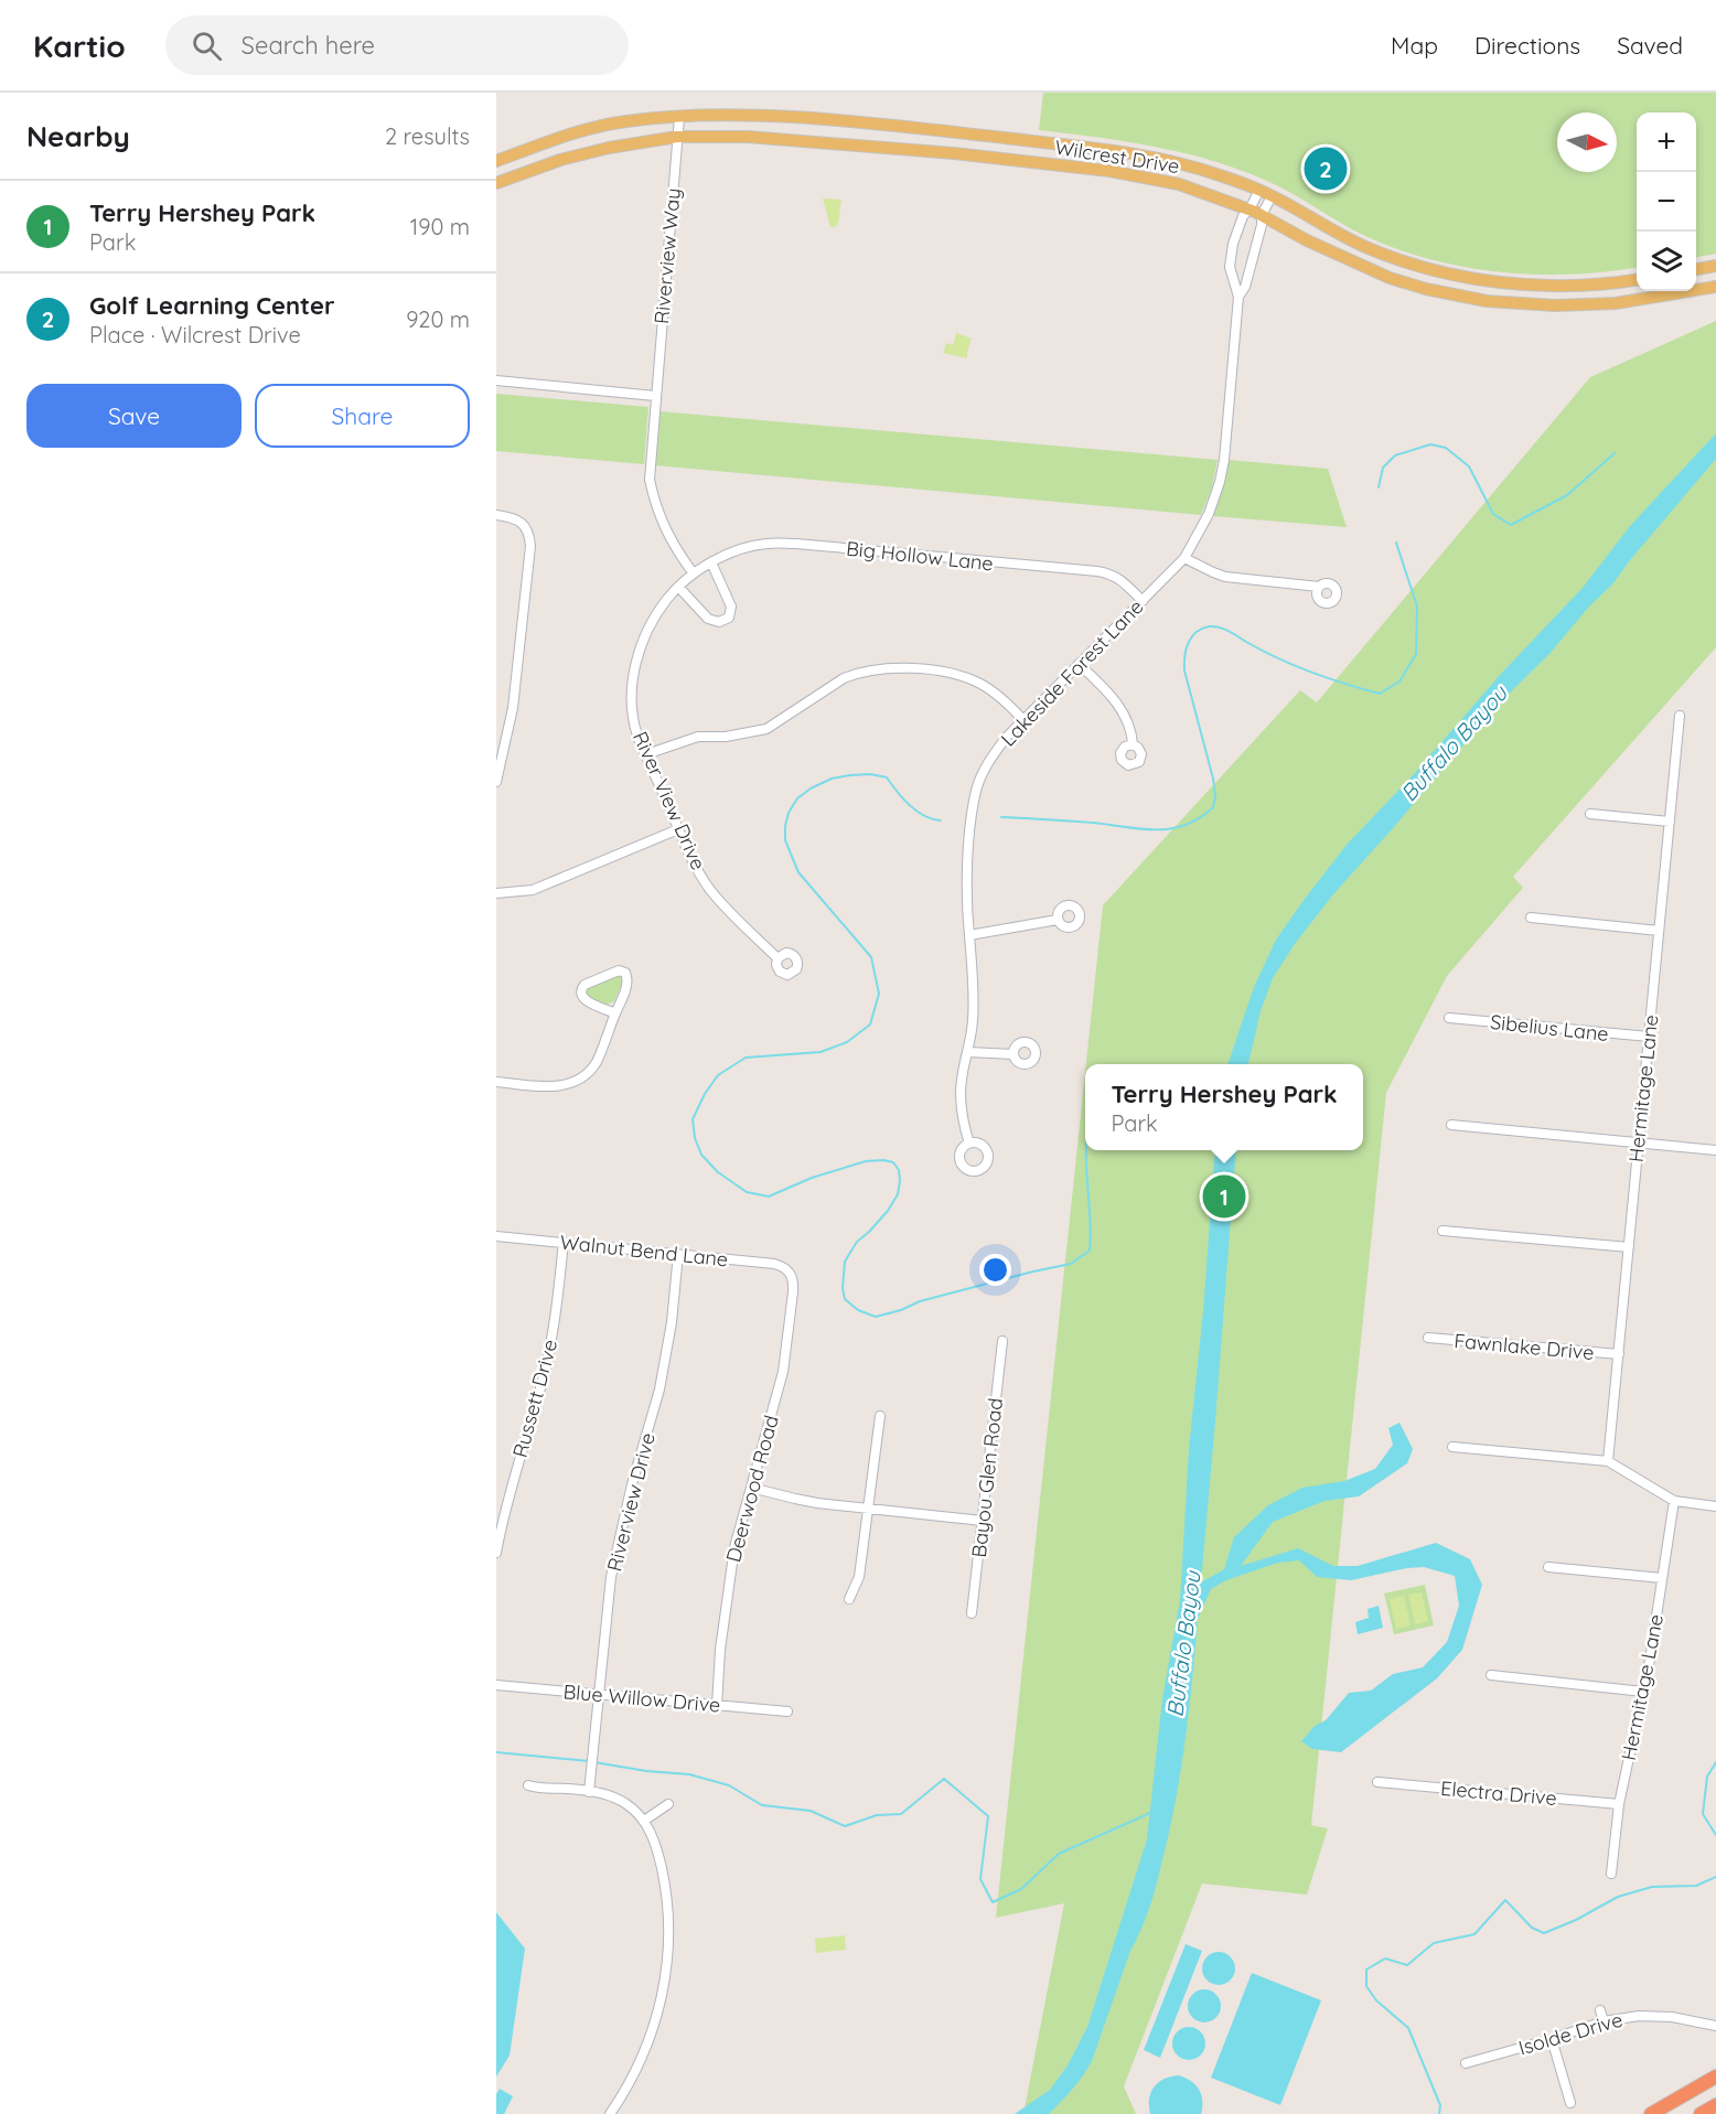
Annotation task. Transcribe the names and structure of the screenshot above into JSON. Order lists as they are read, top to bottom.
{
  "streets": {
    "main road": ["Wilcrest Drive"],
    "street": [
      "Riverview Way",
      "Big Hollow Lane",
      "Lakeside Forest Lane",
      "River View Drive",
      "Sibelius Lane",
      "Hermitage Lane",
      "Walnut Bend Lane",
      "Fawnlake Drive",
      "Russett Drive",
      "Bayou Glen Road",
      "Deerwood Road",
      "Riverview Drive",
      "Blue Willow Drive",
      "Electra Drive",
      "Isolde Drive"
    ]
  },
  "crossings": [
    ["Wilcrest Drive", "Riverview Way"],
    ["Wilcrest Drive", "Lakeside Forest Lane"],
    ["Big Hollow Lane", "Lakeside Forest Lane"],
    ["Big Hollow Lane", "River View Drive"],
    ["Sibelius Lane", "Hermitage Lane"],
    ["Hermitage Lane", "Fawnlake Drive"],
    ["Hermitage Lane", "Electra Drive"],
    ["Walnut Bend Lane", "Russett Drive"],
    ["Walnut Bend Lane", "Deerwood Road"],
    ["Walnut Bend Lane", "Riverview Drive"],
    ["Deerwood Road", "Blue Willow Drive"],
    ["Riverview Drive", "Blue Willow Drive"]
  ],
  "water": ["Buffalo Bayou"],
  "north": "right",
  "page": {
    "header": "Kartio",
    "search": "Search here",
    "nav": ["Map", "Directions", "Saved"],
    "heading": ["Nearby", "2 results"],
    "map_buttons": ["+", "−"],
    "pins": ["2", "1"],
    "list": [
      {
        "mark": "1",
        "name": "Terry Hershey Park",
        "note": "Park",
        "value": "190 m"
      },
      {
        "mark": "2",
        "name": "Golf Learning Center",
        "note": "Place · Wilcrest Drive",
        "value": "920 m"
      }
    ],
    "buttons": ["Save", "Share"],
    "popup": ["Terry Hershey Park", "Park"]
  }
}
